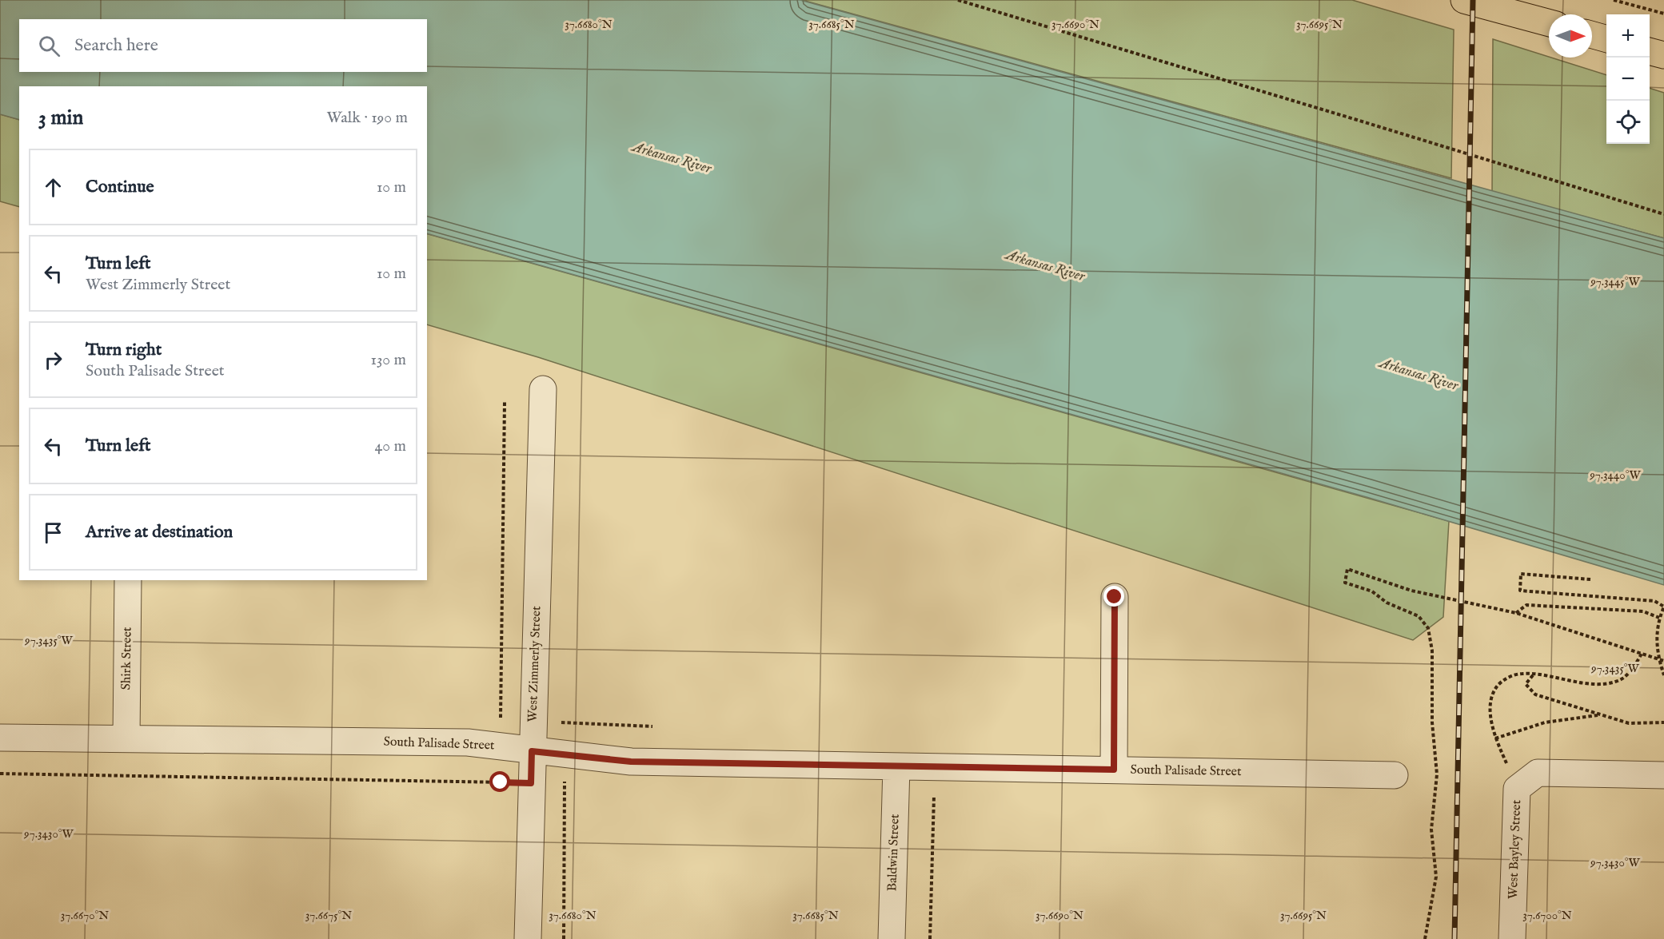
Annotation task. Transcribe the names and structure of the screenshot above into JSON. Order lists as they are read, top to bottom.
{
  "streets": {
    "street": [
      "Shirk Street",
      "West Zimmerly Street",
      "South Palisade Street",
      "West Bayley Street",
      "Baldwin Street"
    ]
  },
  "crossings": [
    ["Shirk Street", "South Palisade Street"],
    ["West Zimmerly Street", "South Palisade Street"],
    ["South Palisade Street", "Baldwin Street"]
  ],
  "water": ["Arkansas River"],
  "north": "right",
  "page": {
    "map_buttons": ["+", "−"],
    "search": "Search here",
    "heading": ["3 min", "Walk · 190 m"],
    "list": [
      ["Continue", "10 m"],
      ["Turn left", "West Zimmerly Street", "10 m"],
      ["Turn right", "South Palisade Street", "130 m"],
      ["Turn left", "40 m"],
      "Arrive at destination"
    ]
  },
  "coordinates": [
    "37.6680°N",
    "37.6685°N",
    "37.6690°N",
    "37.6695°N",
    "97.3445°W",
    "97.3440°W",
    "97.3435°W",
    "97.3430°W",
    "37.6670°N",
    "37.6675°N",
    "37.6700°N"
  ]
}
